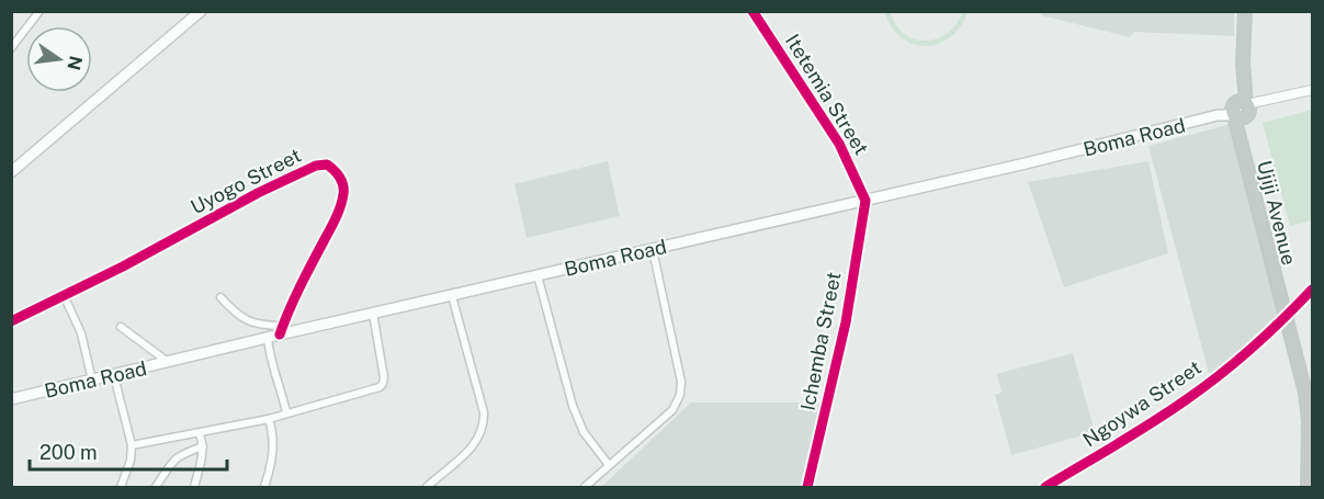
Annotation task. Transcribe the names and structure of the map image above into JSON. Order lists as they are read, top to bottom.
{
  "streets": {
    "highway": ["Ujiji Avenue"],
    "main road": ["Boma Road"],
    "street": [
      "Itetemia Street",
      "Uyogo Street",
      "Ichemba Street",
      "Ngoywa Street"
    ]
  },
  "crossings": [
    ["Itetemia Street", "Boma Road"],
    ["Itetemia Street", "Ichemba Street"],
    ["Boma Road", "Uyogo Street"],
    ["Boma Road", "Ujiji Avenue"],
    ["Boma Road", "Ichemba Street"],
    ["Ujiji Avenue", "Ngoywa Street"]
  ],
  "scale_bar": "200 m",
  "north": "right"
}
